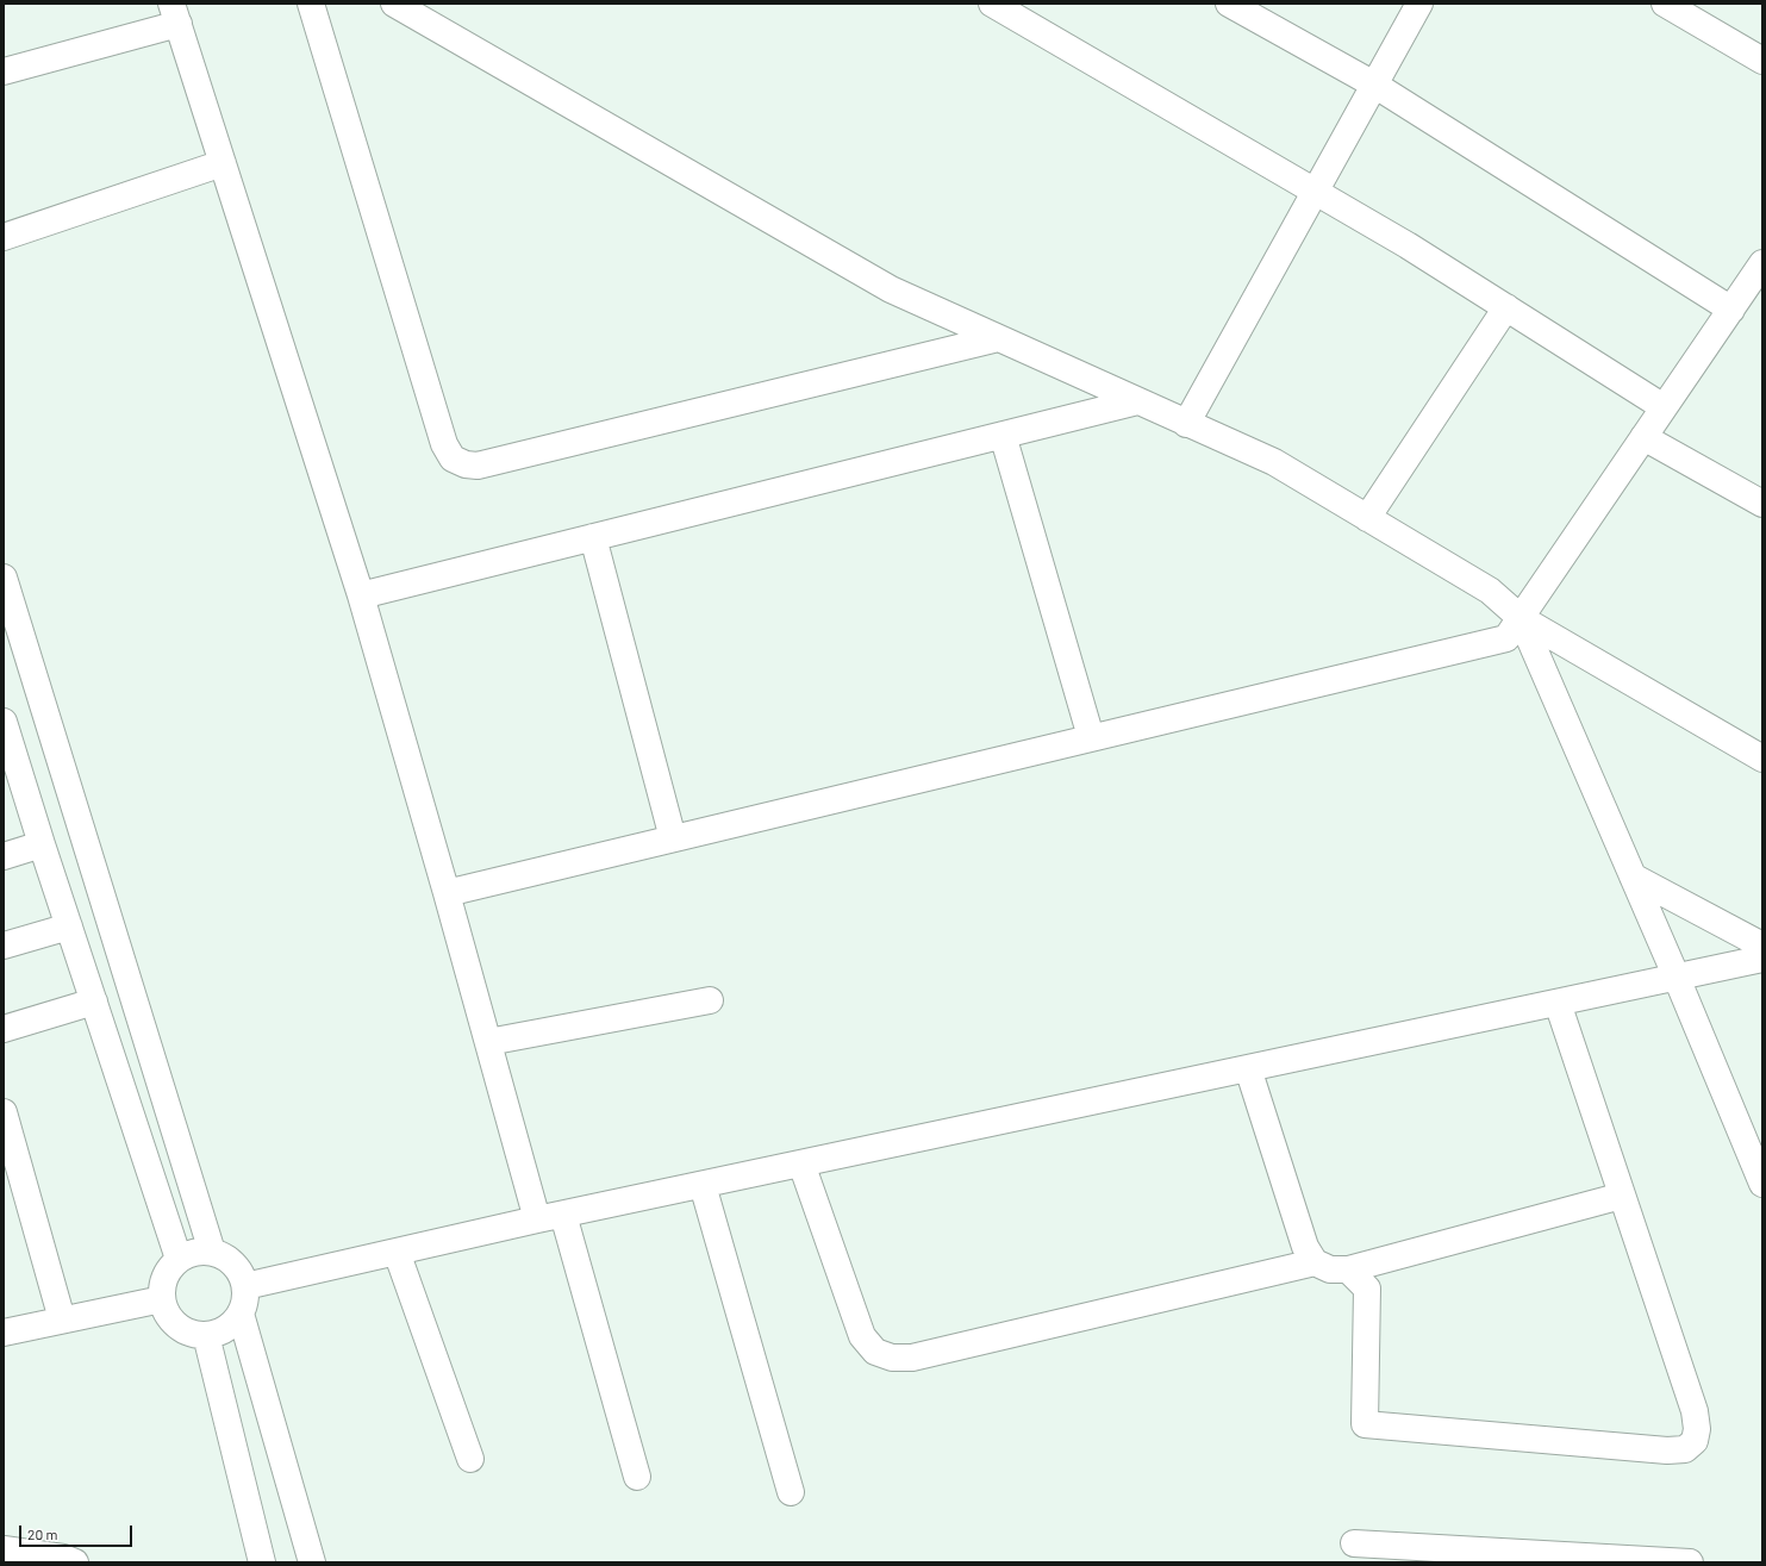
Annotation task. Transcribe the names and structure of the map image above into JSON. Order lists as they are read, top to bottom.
{
  "scale_bar": "20 m"
}
